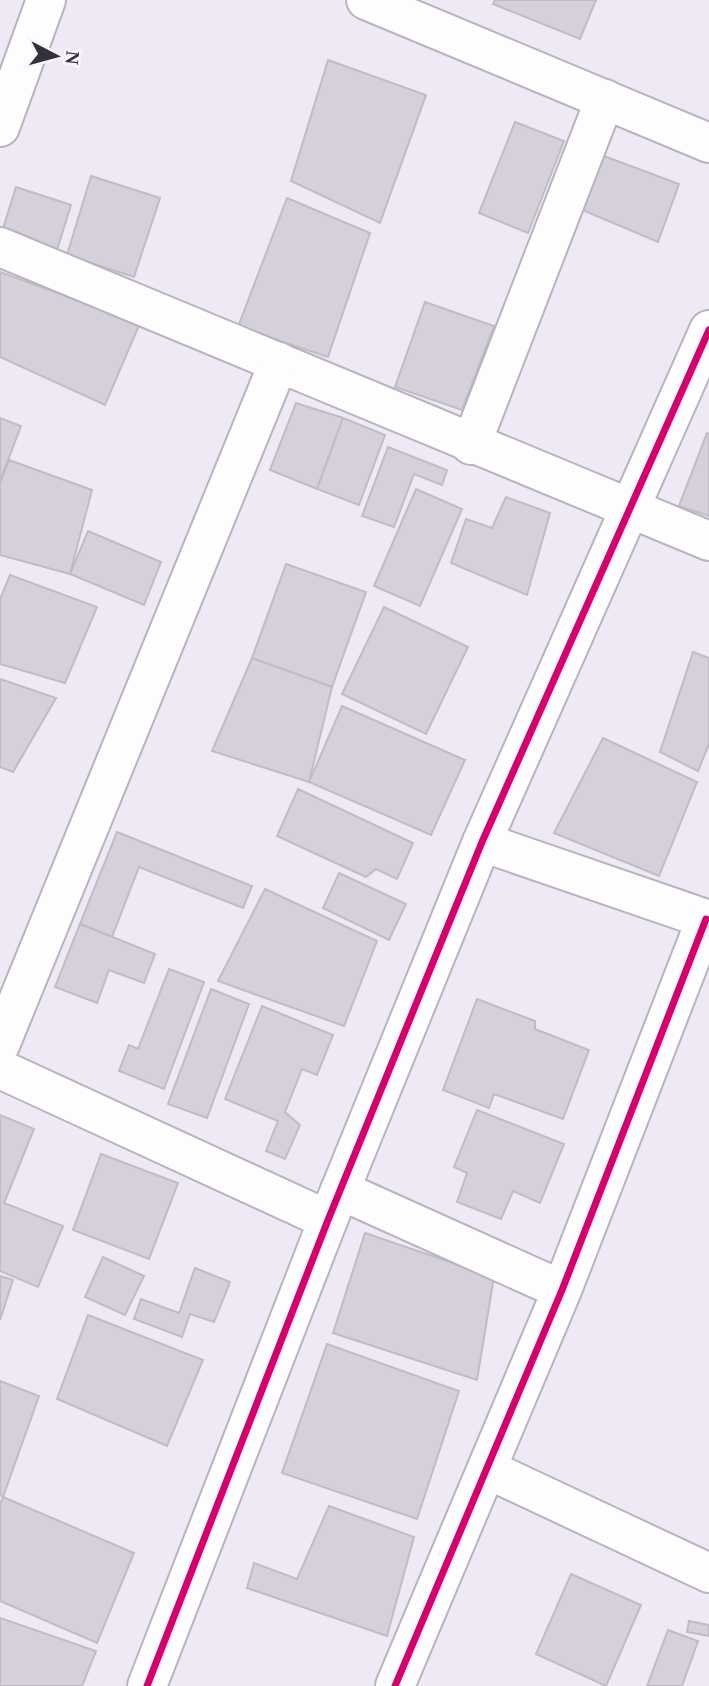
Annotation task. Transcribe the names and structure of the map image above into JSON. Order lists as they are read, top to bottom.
{
  "north": "right"
}
